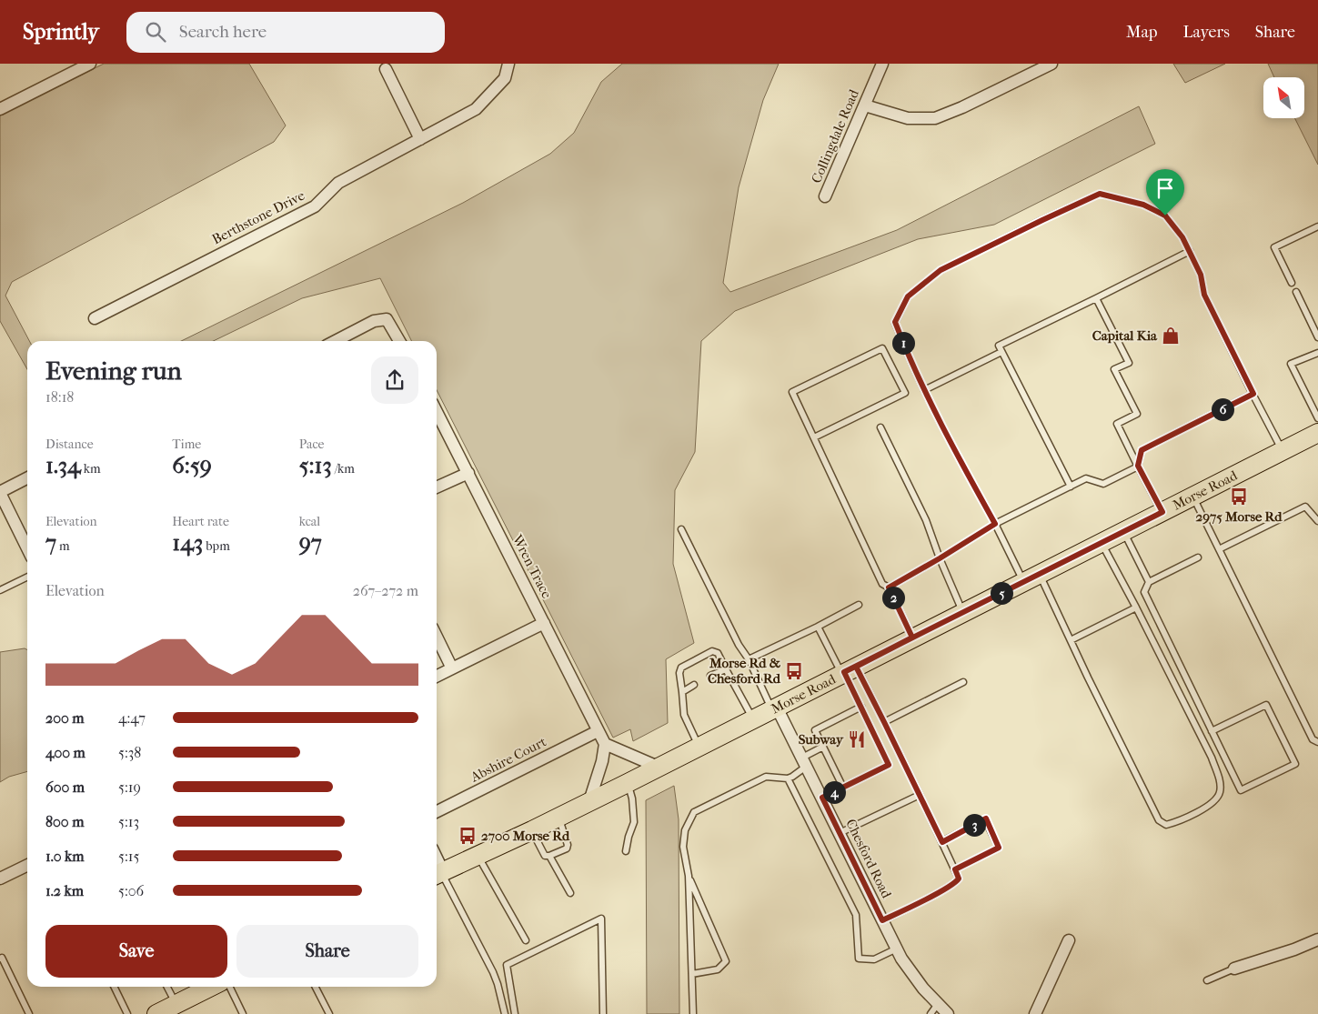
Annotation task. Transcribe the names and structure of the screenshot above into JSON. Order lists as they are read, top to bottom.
{
  "streets": {
    "main road": ["Morse Road"],
    "street": [
      "Collingdale Road",
      "Berthstone Drive",
      "Wren Trace",
      "Abshire Court",
      "Chesford Road"
    ]
  },
  "crossings": [
    ["Morse Road", "Chesford Road"],
    ["Wren Trace", "Abshire Court"]
  ],
  "places": {
    "shop": ["Capital Kia"],
    "bus stop": ["2975 Morse Rd", "Morse Rd & Chesford Rd", "2700 Morse Rd"],
    "restaurant": ["Subway"]
  },
  "north": "top left",
  "page": {
    "header": "Sprintly",
    "search": "Search here",
    "nav": ["Map", "Layers", "Share"],
    "pins": [
      "1",
      "6",
      "5",
      "2",
      "4",
      "3"
    ],
    "heading": ["Evening run", "18:18"],
    "stats": [
      ["Distance", "1.34 km"],
      ["Time", "6:59"],
      ["Pace", "5:13 /km"],
      ["Elevation", "7 m"],
      ["Heart rate", "143 bpm"],
      ["kcal", "97"]
    ],
    "chart": ["Elevation", "267–272 m"],
    "list": [
      {
        "name": "200 m",
        "note": "4:47"
      },
      {
        "name": "400 m",
        "note": "5:38"
      },
      {
        "name": "600 m",
        "note": "5:19"
      },
      {
        "name": "800 m",
        "note": "5:13"
      },
      {
        "name": "1.0 km",
        "note": "5:15"
      },
      {
        "name": "1.2 km",
        "note": "5:06"
      }
    ],
    "buttons": ["Save", "Share"]
  }
}
